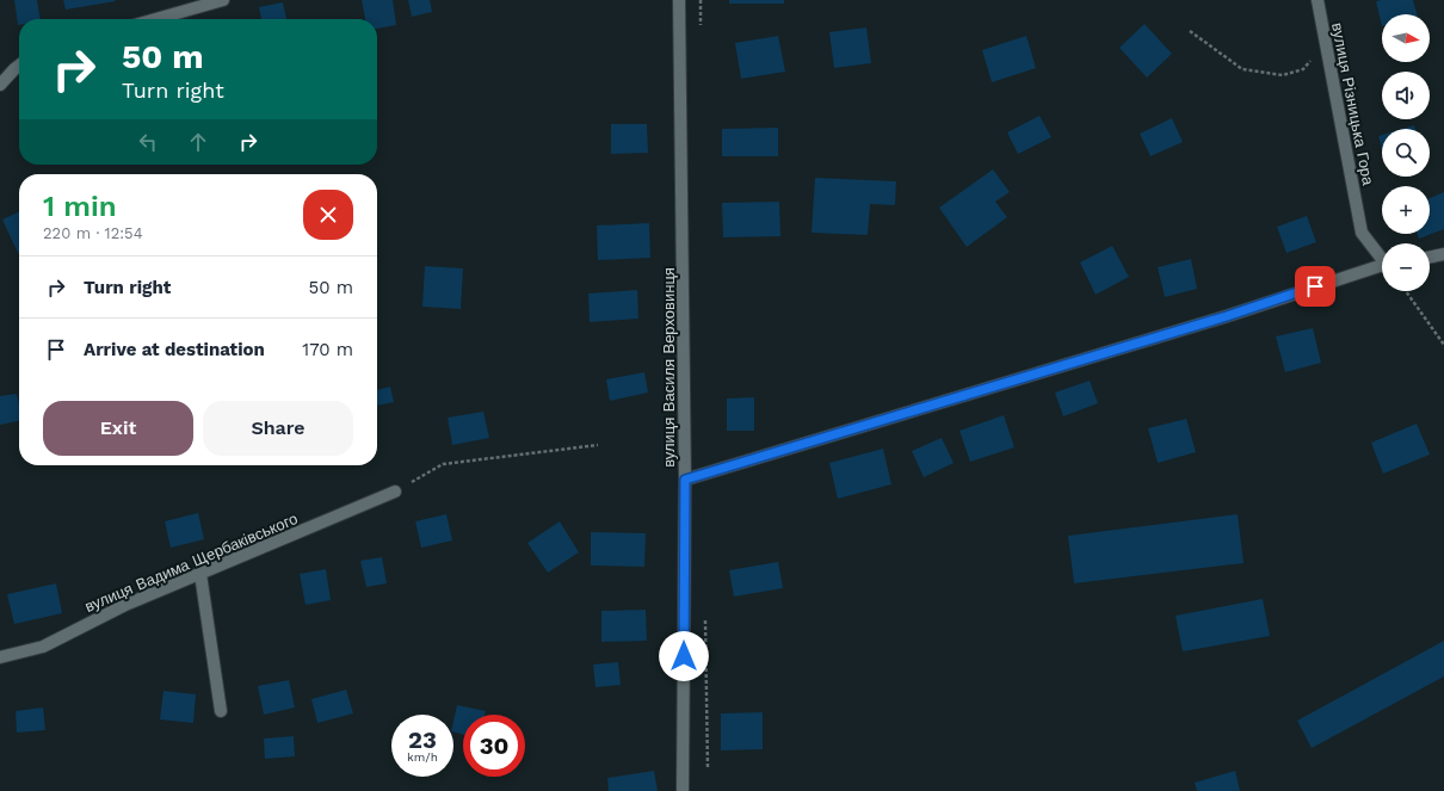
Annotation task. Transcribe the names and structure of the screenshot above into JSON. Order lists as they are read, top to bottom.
{
  "streets": {
    "street": ["вулиця Різницька Гора", "вулиця Василя Верховинця", "вулиця Вадима Щербаківського"]
  },
  "north": "right",
  "page": {
    "map_buttons": ["+", "−"],
    "turn": ["50 m", "Turn right"],
    "heading": ["1 min", "220 m · 12:54"],
    "list": [
      {
        "name": "Turn right",
        "value": "50 m"
      },
      {
        "name": "Arrive at destination",
        "value": "170 m"
      }
    ],
    "buttons": ["Exit", "Share"],
    "speed": "23 km/h",
    "limit": "30"
  }
}
